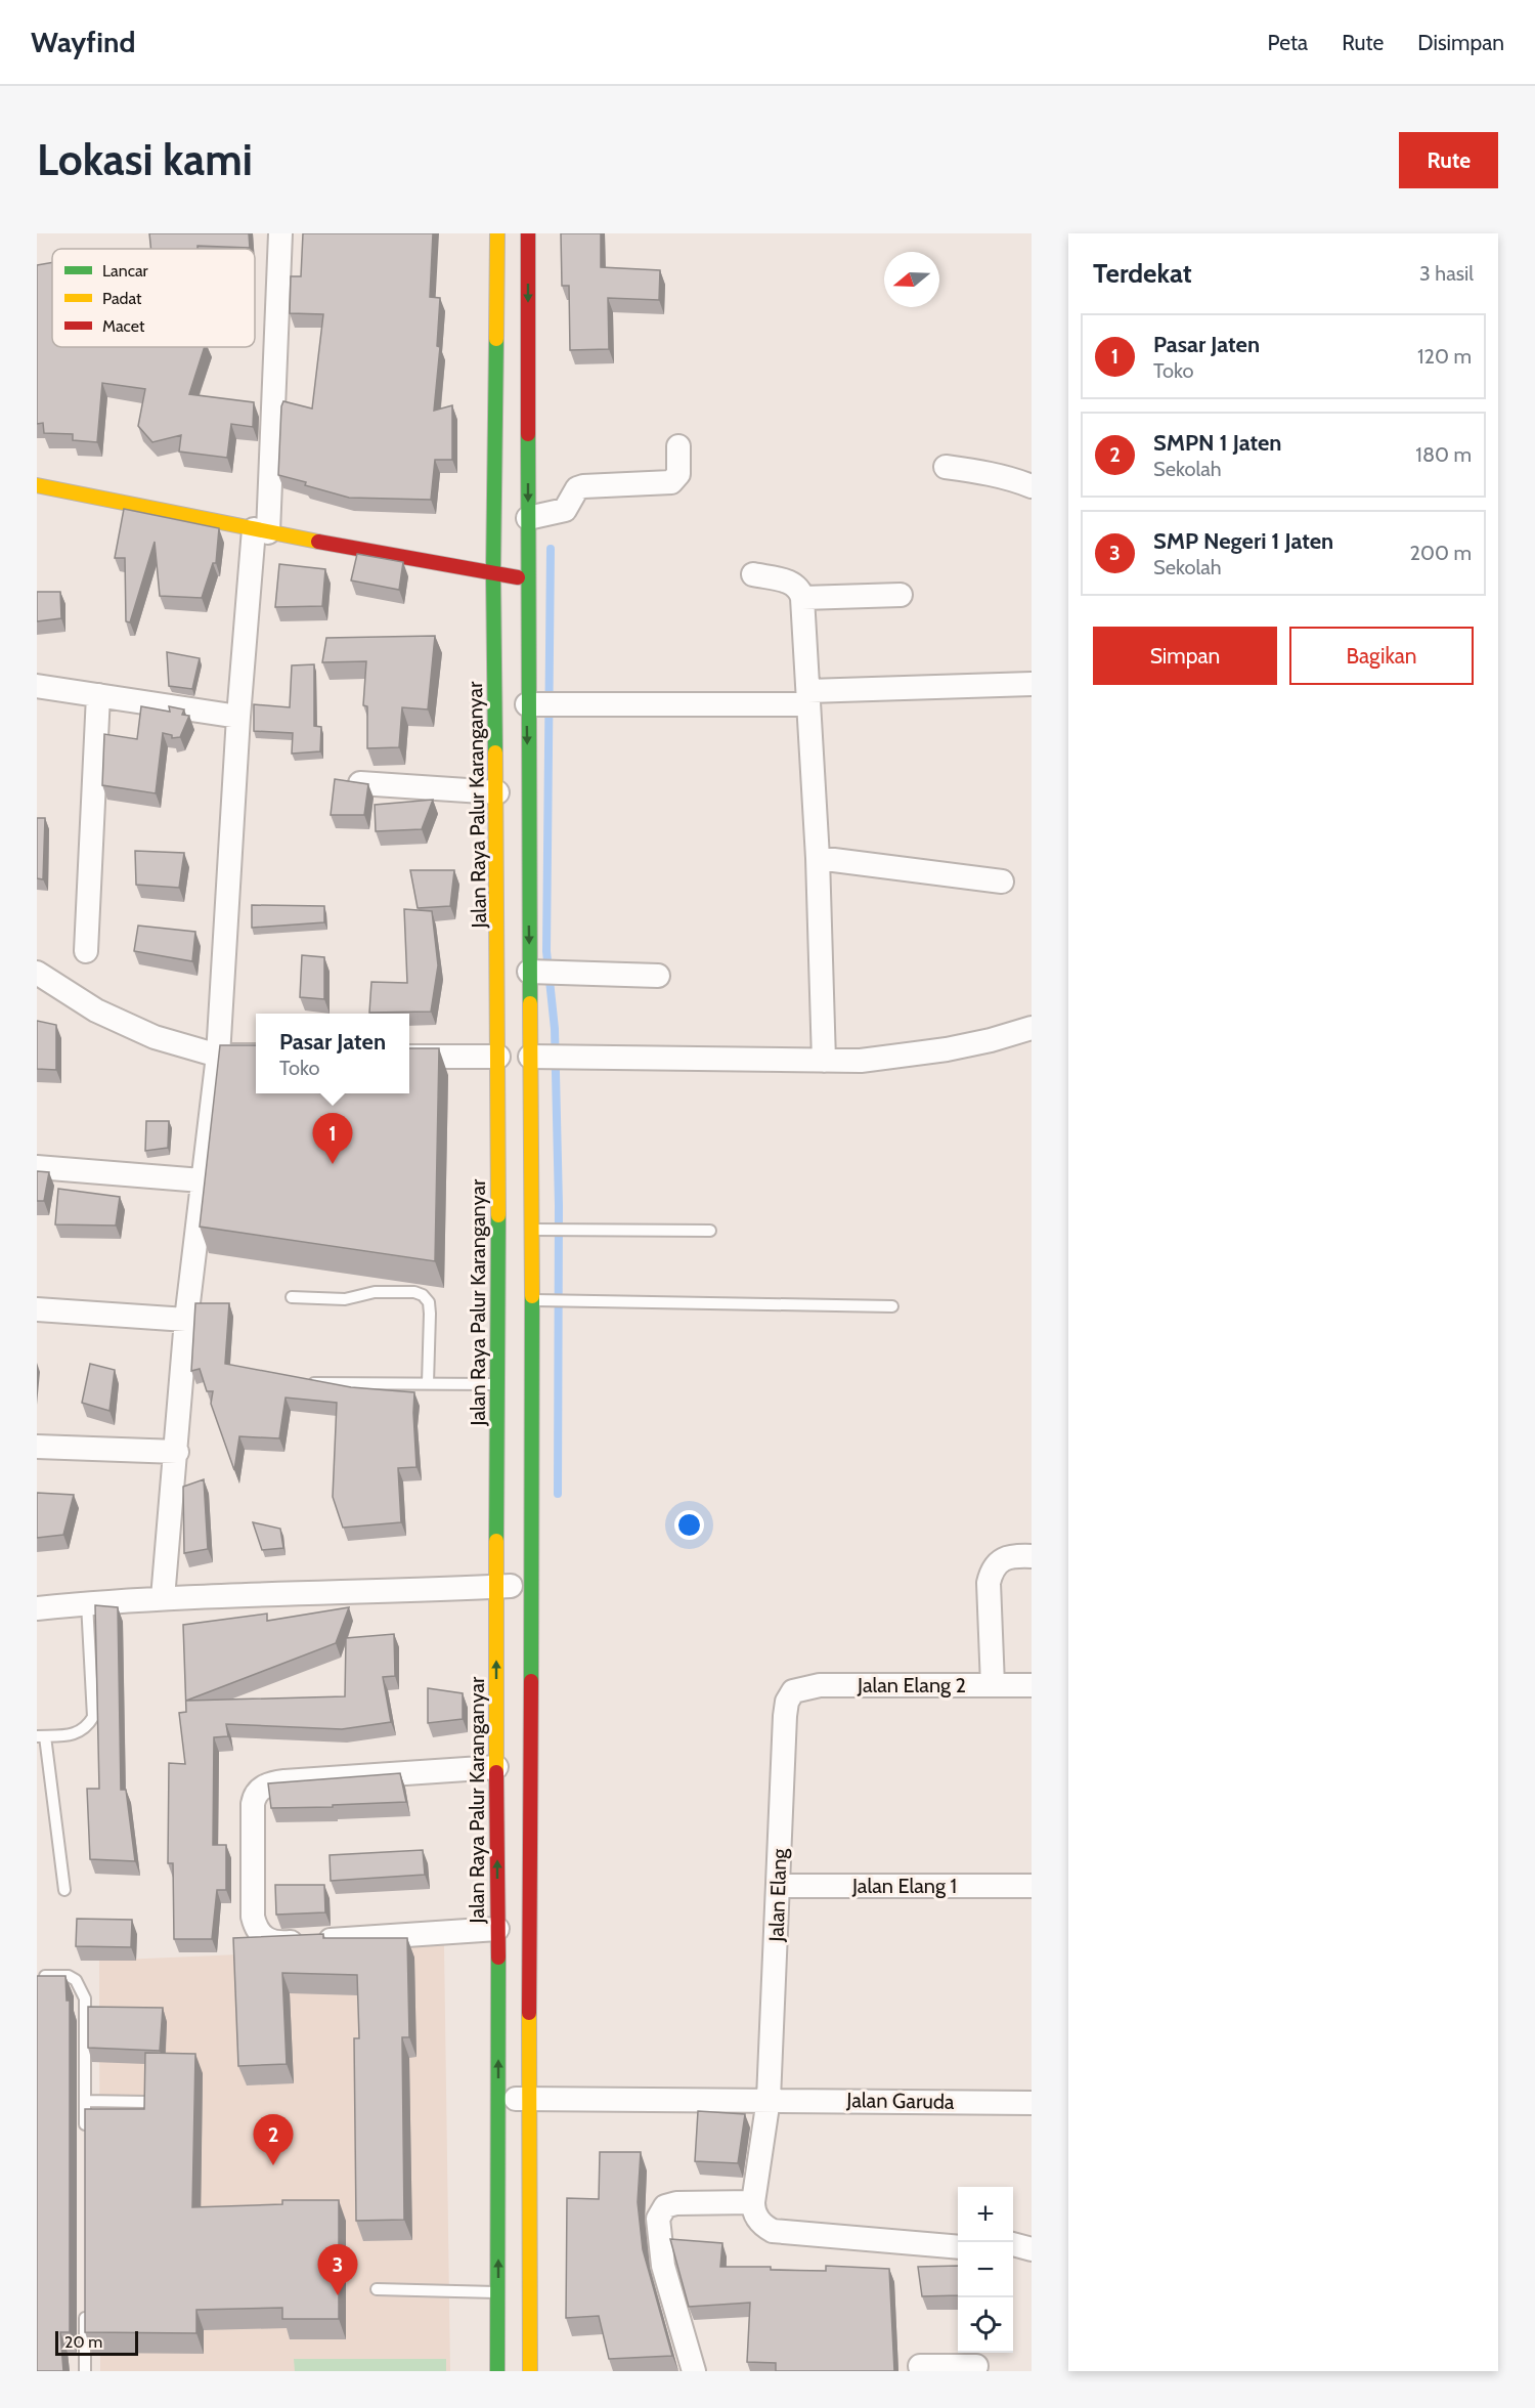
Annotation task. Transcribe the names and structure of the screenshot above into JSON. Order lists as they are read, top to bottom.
{
  "streets": {
    "main road": ["Jalan Raya Palur Karanganyar"],
    "street": [
      "Jalan Elang 2",
      "Jalan Elang 1",
      "Jalan Elang",
      "Jalan Garuda"
    ]
  },
  "crossings": [
    ["Jalan Raya Palur Karanganyar", "Jalan Garuda"],
    ["Jalan Elang 2", "Jalan Elang"],
    ["Jalan Elang 1", "Jalan Elang"],
    ["Jalan Elang", "Jalan Garuda"]
  ],
  "legend": ["Lancar", "Padat", "Macet"],
  "scale_bar": "20 m",
  "north": "left",
  "page": {
    "header": "Wayfind",
    "nav": ["Peta", "Rute", "Disimpan"],
    "buttons": [
      "Rute",
      ["Simpan", "Bagikan"]
    ],
    "title": "Lokasi kami",
    "heading": ["Terdekat", "3 hasil"],
    "list": [
      {
        "mark": "1",
        "name": "Pasar Jaten",
        "note": "Toko",
        "value": "120 m"
      },
      {
        "mark": "2",
        "name": "SMPN 1 Jaten",
        "note": "Sekolah",
        "value": "180 m"
      },
      {
        "mark": "3",
        "name": "SMP Negeri 1 Jaten",
        "note": "Sekolah",
        "value": "200 m"
      }
    ],
    "popup": ["Pasar Jaten", "Toko"],
    "pins": ["1", "2", "3"],
    "map_buttons": ["+", "−"],
    "scale": "20 m"
  }
}
